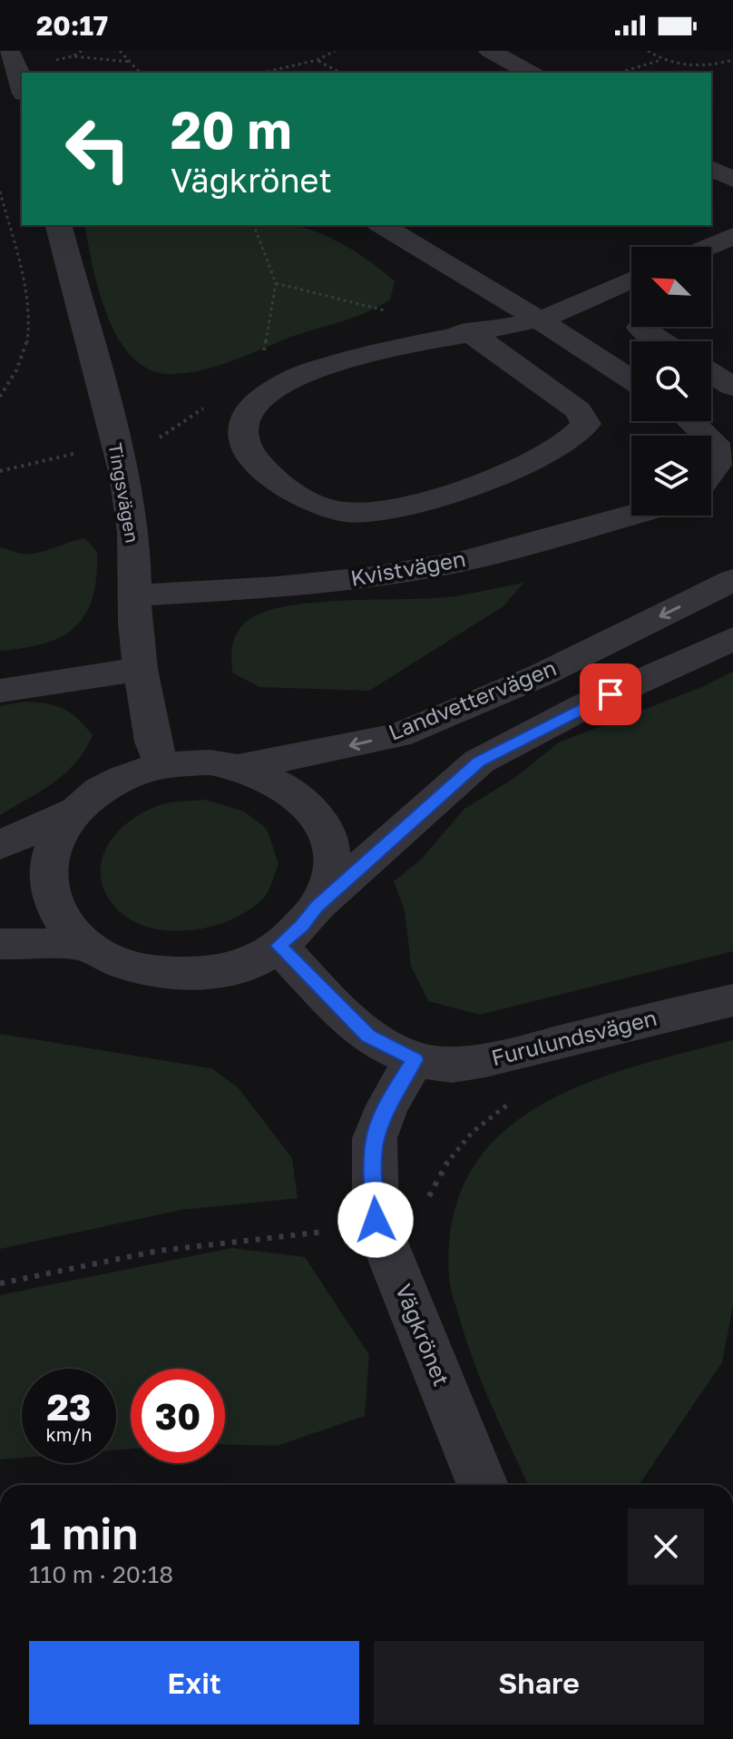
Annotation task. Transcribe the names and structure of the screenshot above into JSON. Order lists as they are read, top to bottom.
{
  "streets": {
    "street": [
      "Tingsvägen",
      "Kvistvägen",
      "Landvettervägen",
      "Furulundsvägen",
      "Vägkrönet"
    ]
  },
  "crossings": [
    ["Tingsvägen", "Kvistvägen"],
    ["Tingsvägen", "Landvettervägen"],
    ["Furulundsvägen", "Vägkrönet"]
  ],
  "north": "top left",
  "page": {
    "status": "20:17",
    "turn": ["20 m", "Vägkrönet"],
    "speed": "23 km/h",
    "limit": "30",
    "heading": ["1 min", "110 m · 20:18"],
    "buttons": ["Exit", "Share"]
  }
}
